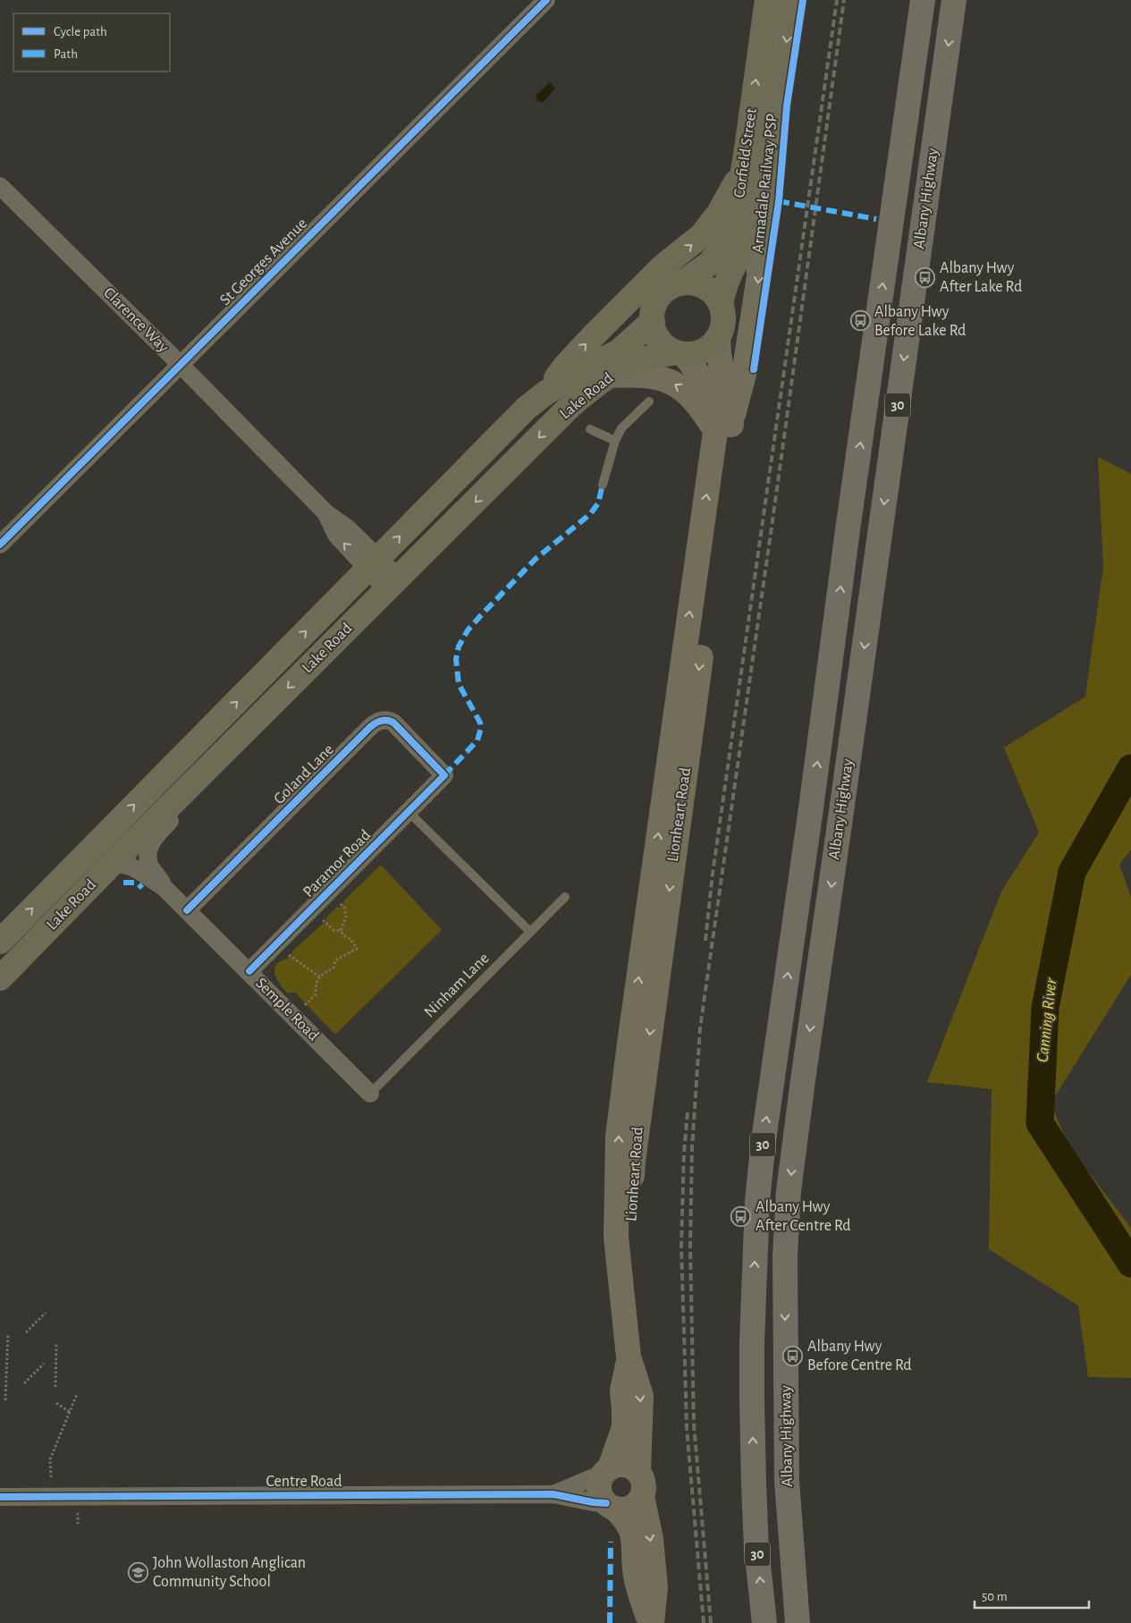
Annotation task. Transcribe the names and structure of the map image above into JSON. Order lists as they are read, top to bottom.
{
  "streets": {
    "highway": ["Albany Highway", "30"],
    "main road": ["Corfield Street", "Lake Road", "Lionheart Road"],
    "street": [
      "St Georges Avenue",
      "Clarence Way",
      "Goland Lane",
      "Paramor Road",
      "Semple Road",
      "Centre Road"
    ],
    "lane": ["Ninham Lane"],
    "cycle path": ["Armadale Railway PSP"]
  },
  "crossings": [
    ["Corfield Street", "Lake Road"],
    ["Corfield Street", "Lionheart Road"],
    ["St Georges Avenue", "Clarence Way"],
    ["Clarence Way", "Lake Road"],
    ["Lake Road", "Lionheart Road"],
    ["Lake Road", "Semple Road"],
    ["Goland Lane", "Paramor Road"],
    ["Goland Lane", "Semple Road"],
    ["Lionheart Road", "Centre Road"],
    ["Paramor Road", "Semple Road"],
    ["Ninham Lane", "Semple Road"]
  ],
  "water": ["Canning River"],
  "places": {
    "bus stop": [
      "Albany Hwy After Lake Rd",
      "Albany Hwy Before Lake Rd",
      "Albany Hwy After Centre Rd",
      "Albany Hwy Before Centre Rd"
    ],
    "school or university": ["John Wollaston Anglican Community School"]
  },
  "legend": ["Cycle path", "Path"],
  "scale_bar": "50 m"
}
